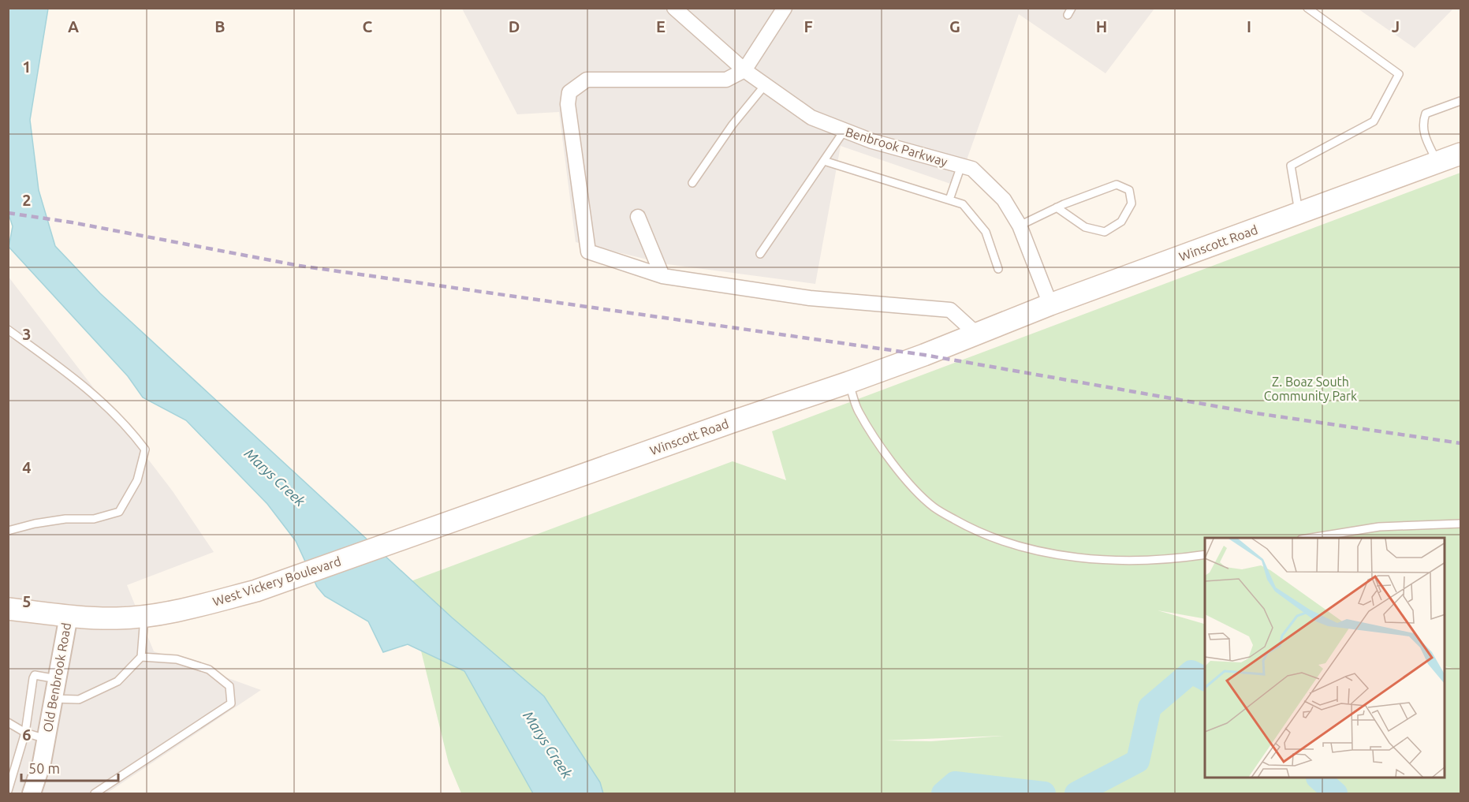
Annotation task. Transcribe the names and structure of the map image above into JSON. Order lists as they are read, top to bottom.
{
  "streets": {
    "main road": ["Winscott Road", "West Vickery Boulevard"],
    "street": ["Benbrook Parkway", "Old Benbrook Road"]
  },
  "crossings": [
    ["Benbrook Parkway", "Winscott Road"],
    ["Winscott Road", "West Vickery Boulevard"],
    ["West Vickery Boulevard", "Old Benbrook Road"]
  ],
  "water": ["Marys Creek"],
  "parks": ["Z. Boaz South Community Park"],
  "scale_bar": "50 m",
  "grid": {
    "columns": [
      "A",
      "B",
      "C",
      "D",
      "E",
      "F",
      "G",
      "H",
      "I",
      "J"
    ],
    "rows": [
      "1",
      "2",
      "3",
      "4",
      "5",
      "6"
    ]
  }
}
